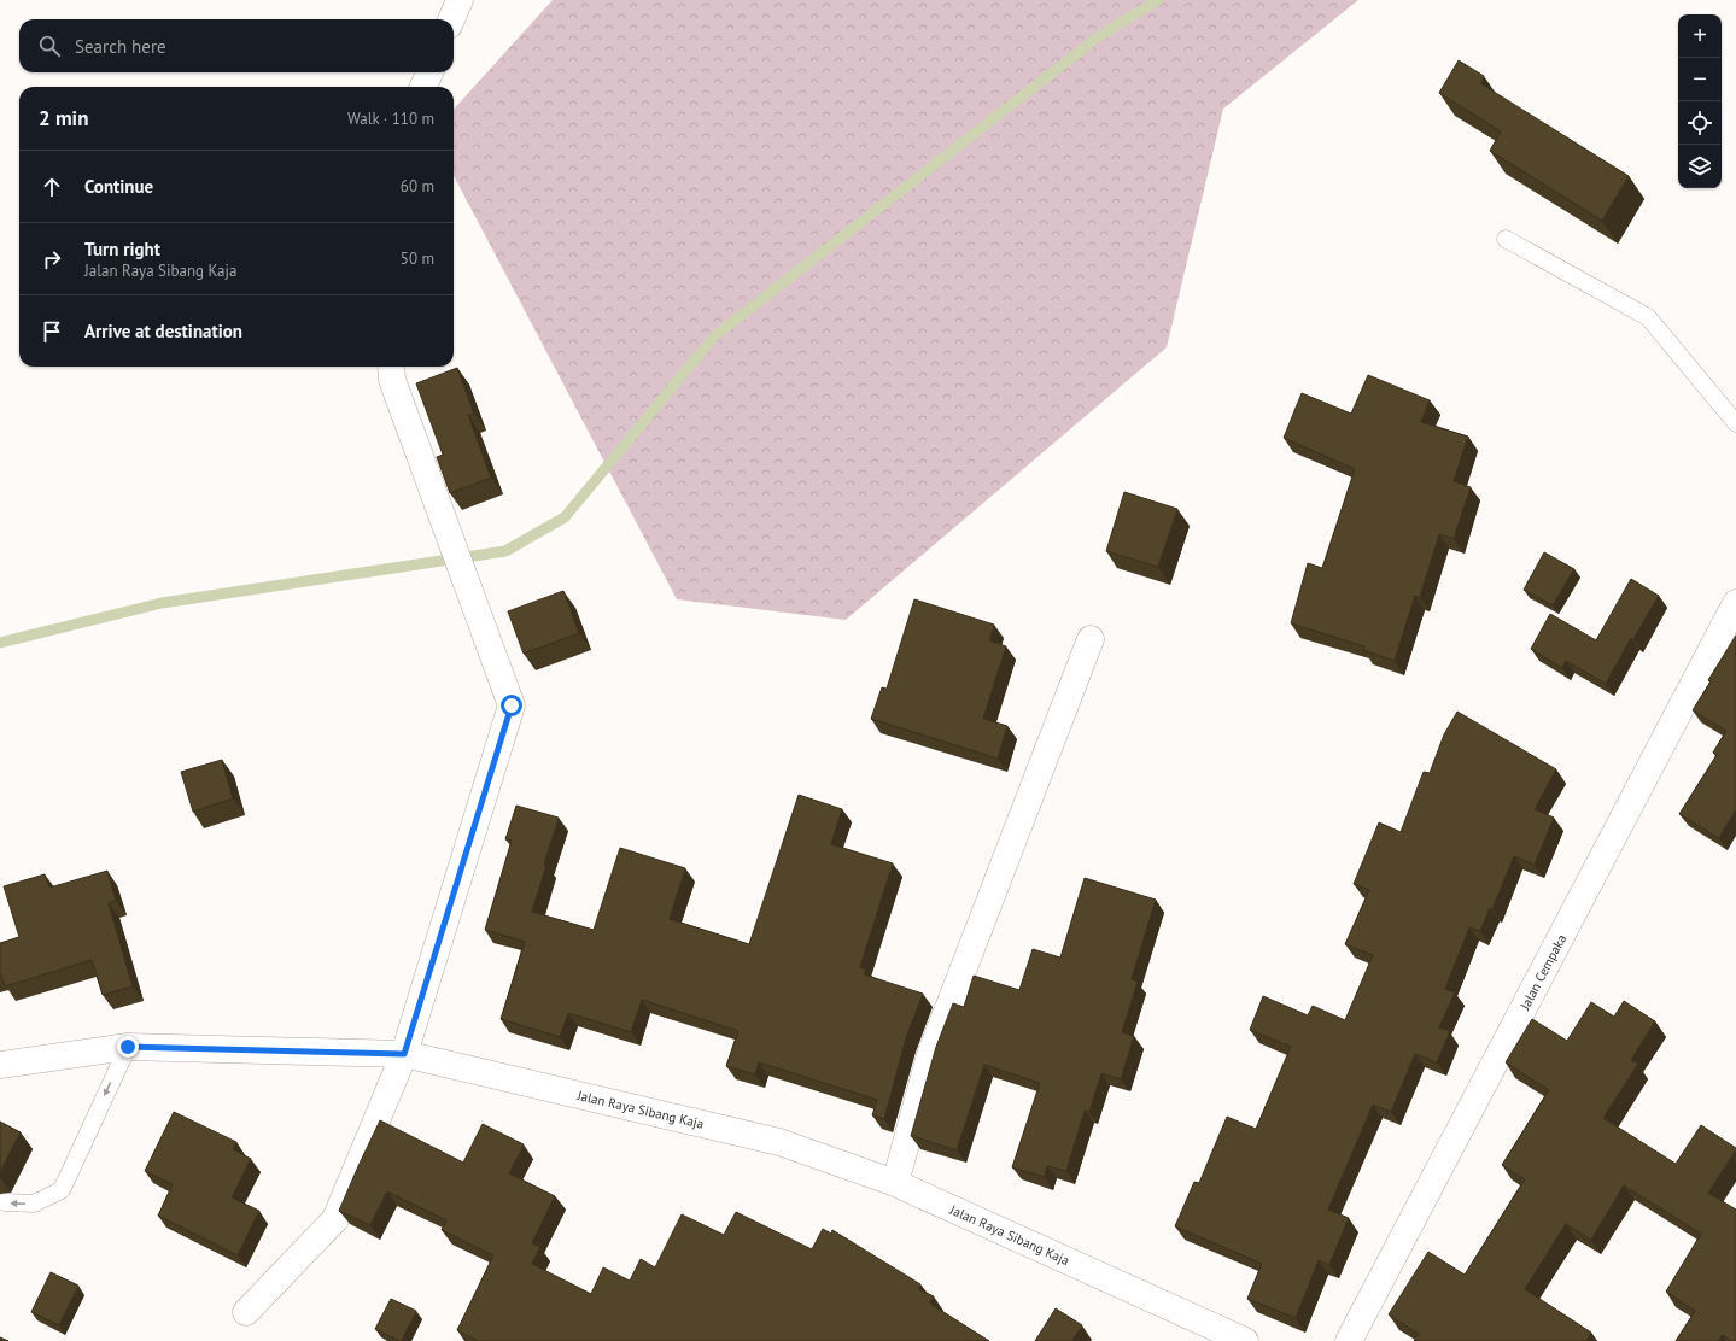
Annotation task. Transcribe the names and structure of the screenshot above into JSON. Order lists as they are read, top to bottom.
{
  "streets": {
    "street": ["Jalan Cempaka", "Jalan Raya Sibang Kaja"]
  },
  "page": {
    "map_buttons": ["+", "−"],
    "search": "Search here",
    "heading": ["2 min", "Walk · 110 m"],
    "list": [
      ["Continue", "60 m"],
      ["Turn right", "Jalan Raya Sibang Kaja", "50 m"],
      "Arrive at destination"
    ]
  }
}
